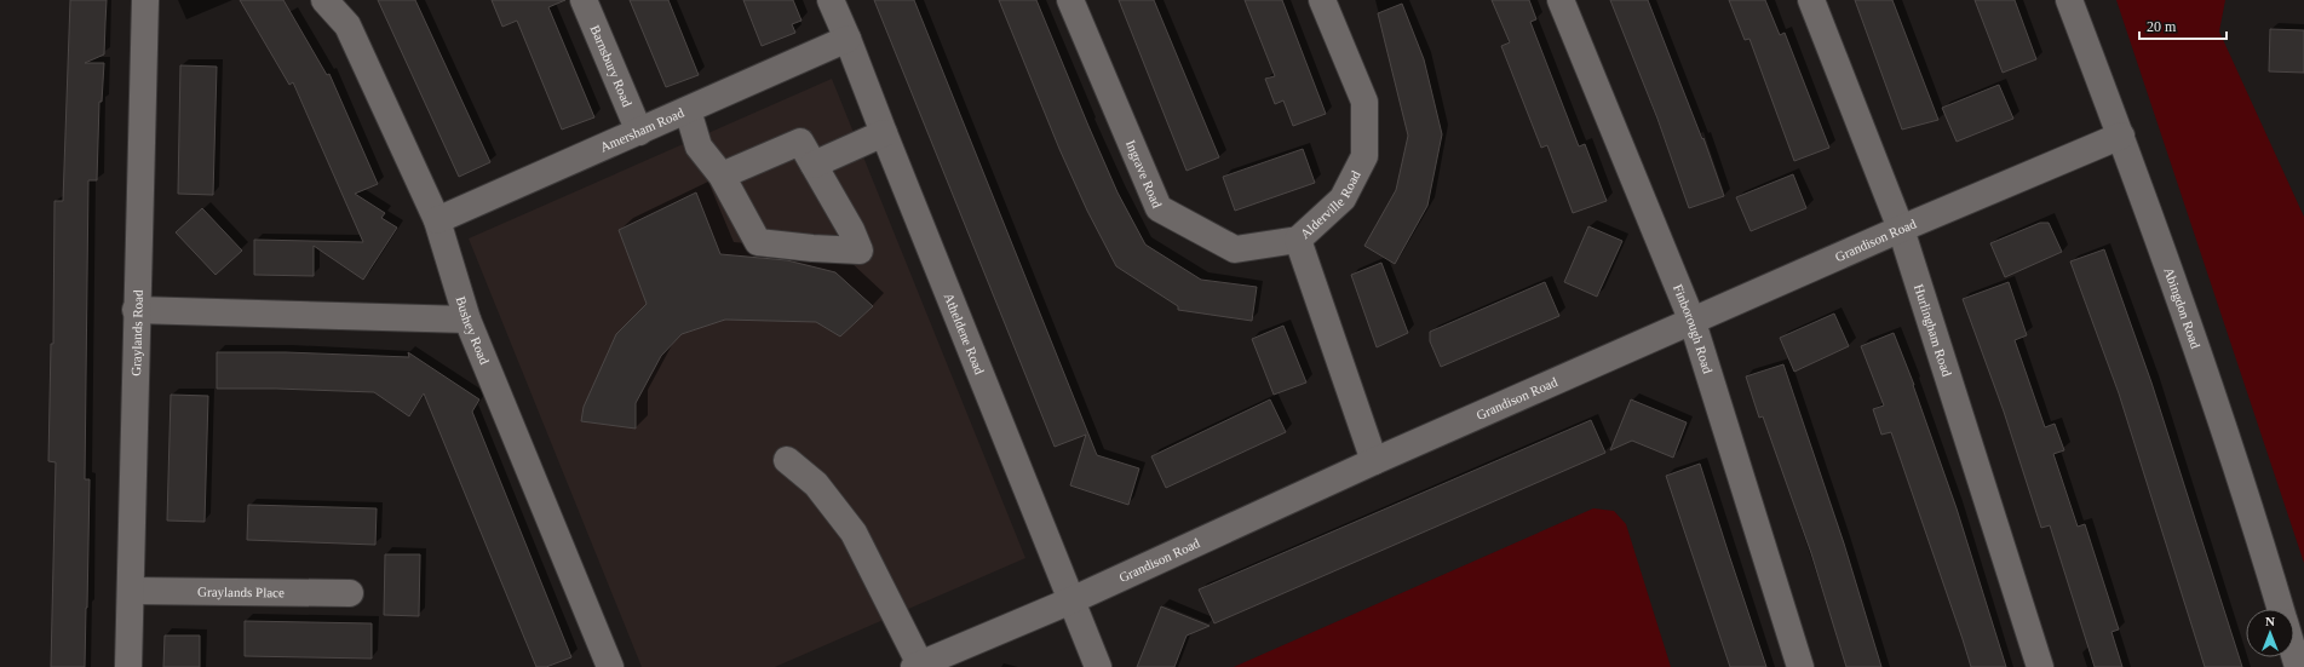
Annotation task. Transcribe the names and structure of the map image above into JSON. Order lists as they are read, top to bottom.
{
  "streets": {
    "street": [
      "Barnsbury Road",
      "Amersham Road",
      "Ingrave Road",
      "Alderville Road",
      "Grandison Road",
      "Abingdon Road",
      "Bushey Road",
      "Finborough Road",
      "Hurlingham Road",
      "Graylands Road",
      "Atheldene Road",
      "Graylands Place"
    ]
  },
  "crossings": [
    ["Barnsbury Road", "Amersham Road"],
    ["Amersham Road", "Bushey Road"],
    ["Amersham Road", "Atheldene Road"],
    ["Ingrave Road", "Alderville Road"],
    ["Alderville Road", "Grandison Road"],
    ["Grandison Road", "Abingdon Road"],
    ["Grandison Road", "Finborough Road"],
    ["Grandison Road", "Hurlingham Road"],
    ["Grandison Road", "Atheldene Road"],
    ["Graylands Road", "Graylands Place"]
  ],
  "scale_bar": "20 m",
  "north": "top"
}
